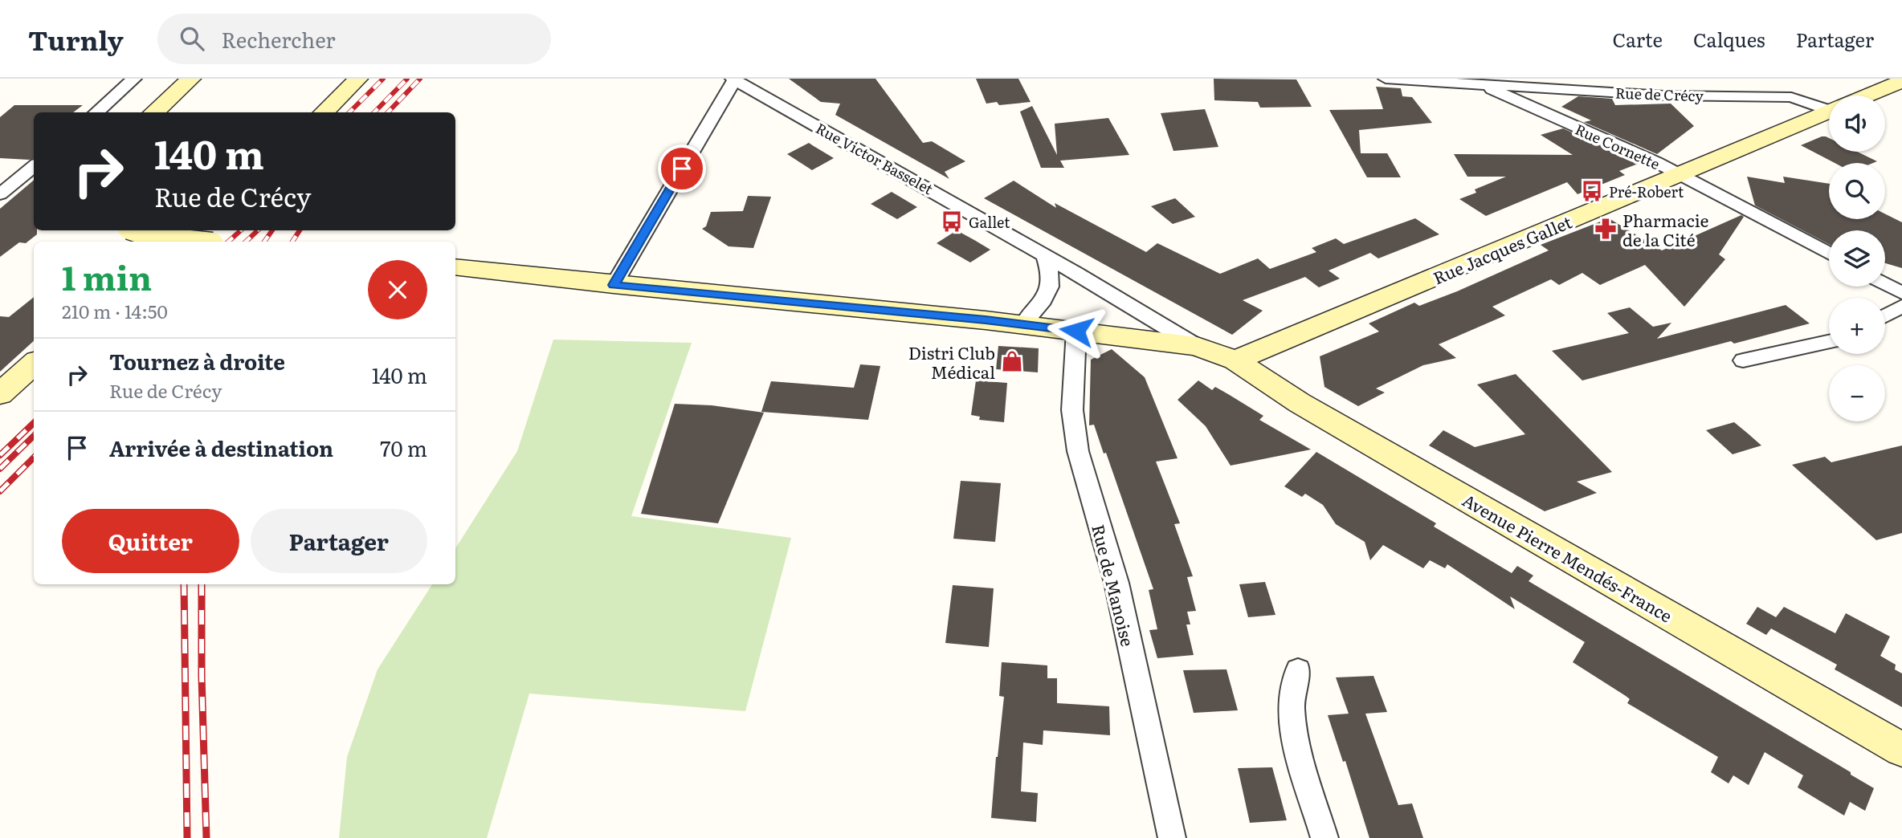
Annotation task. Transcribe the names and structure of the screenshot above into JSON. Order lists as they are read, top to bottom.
{
  "streets": {
    "main road": ["Rue Jacques Gallet", "Avenue Pierre Mendés-France"],
    "street": [
      "Rue de Crécy",
      "Rue Cornette",
      "Rue Victor Basselet",
      "Rue de Manoise"
    ]
  },
  "crossings": [
    ["Rue de Crécy", "Rue Cornette"],
    ["Rue Cornette", "Rue Jacques Gallet"],
    ["Rue Victor Basselet", "Avenue Pierre Mendés-France"],
    ["Rue Jacques Gallet", "Avenue Pierre Mendés-France"],
    ["Avenue Pierre Mendés-France", "Rue de Manoise"]
  ],
  "places": {
    "bus stop": ["Pré-Robert", "Gallet"],
    "pharmacy": ["Pharmacie de la Cité"],
    "shop": ["Distri Club Médical"]
  },
  "page": {
    "header": "Turnly",
    "search": "Rechercher",
    "nav": ["Carte", "Calques", "Partager"],
    "map_buttons": ["+", "−"],
    "turn": ["140 m", "Rue de Crécy"],
    "heading": ["1 min", "210 m · 14:50"],
    "list": [
      {
        "name": "Tournez à droite",
        "note": "Rue de Crécy",
        "value": "140 m"
      },
      {
        "name": "Arrivée à destination",
        "value": "70 m"
      }
    ],
    "buttons": ["Quitter", "Partager"]
  }
}
